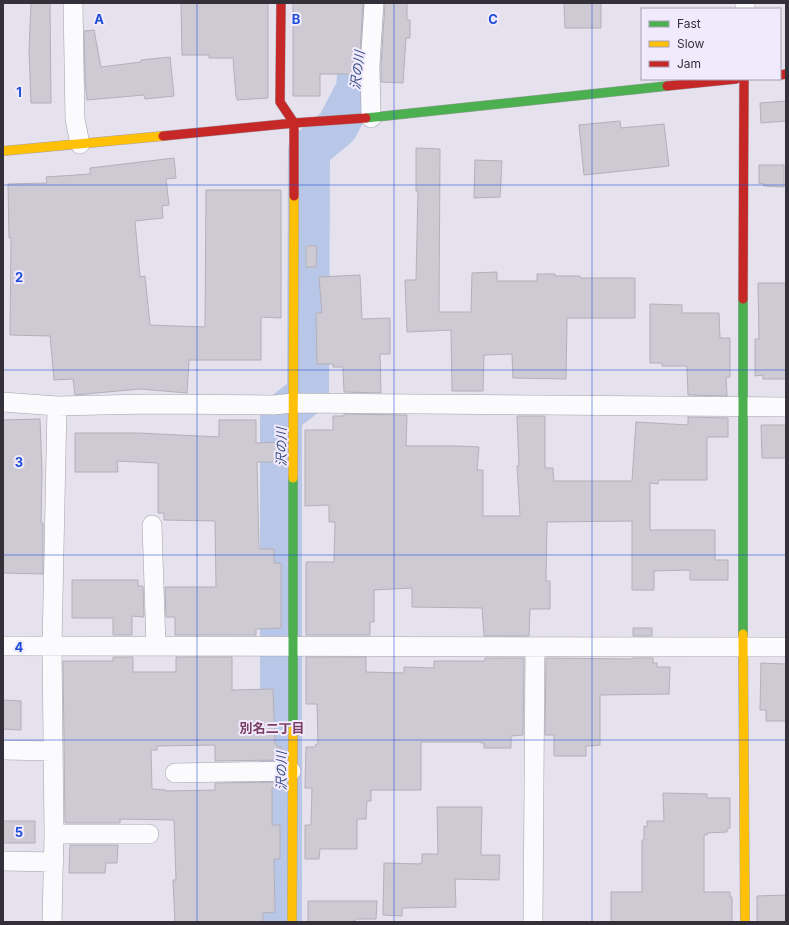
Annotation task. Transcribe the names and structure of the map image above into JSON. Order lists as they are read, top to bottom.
{
  "districts": ["別名二丁目"],
  "water": ["沢の川"],
  "legend": ["Fast", "Slow", "Jam"],
  "grid": {
    "columns": ["A", "B", "C"],
    "rows": [
      "1",
      "2",
      "3",
      "4",
      "5"
    ]
  }
}
